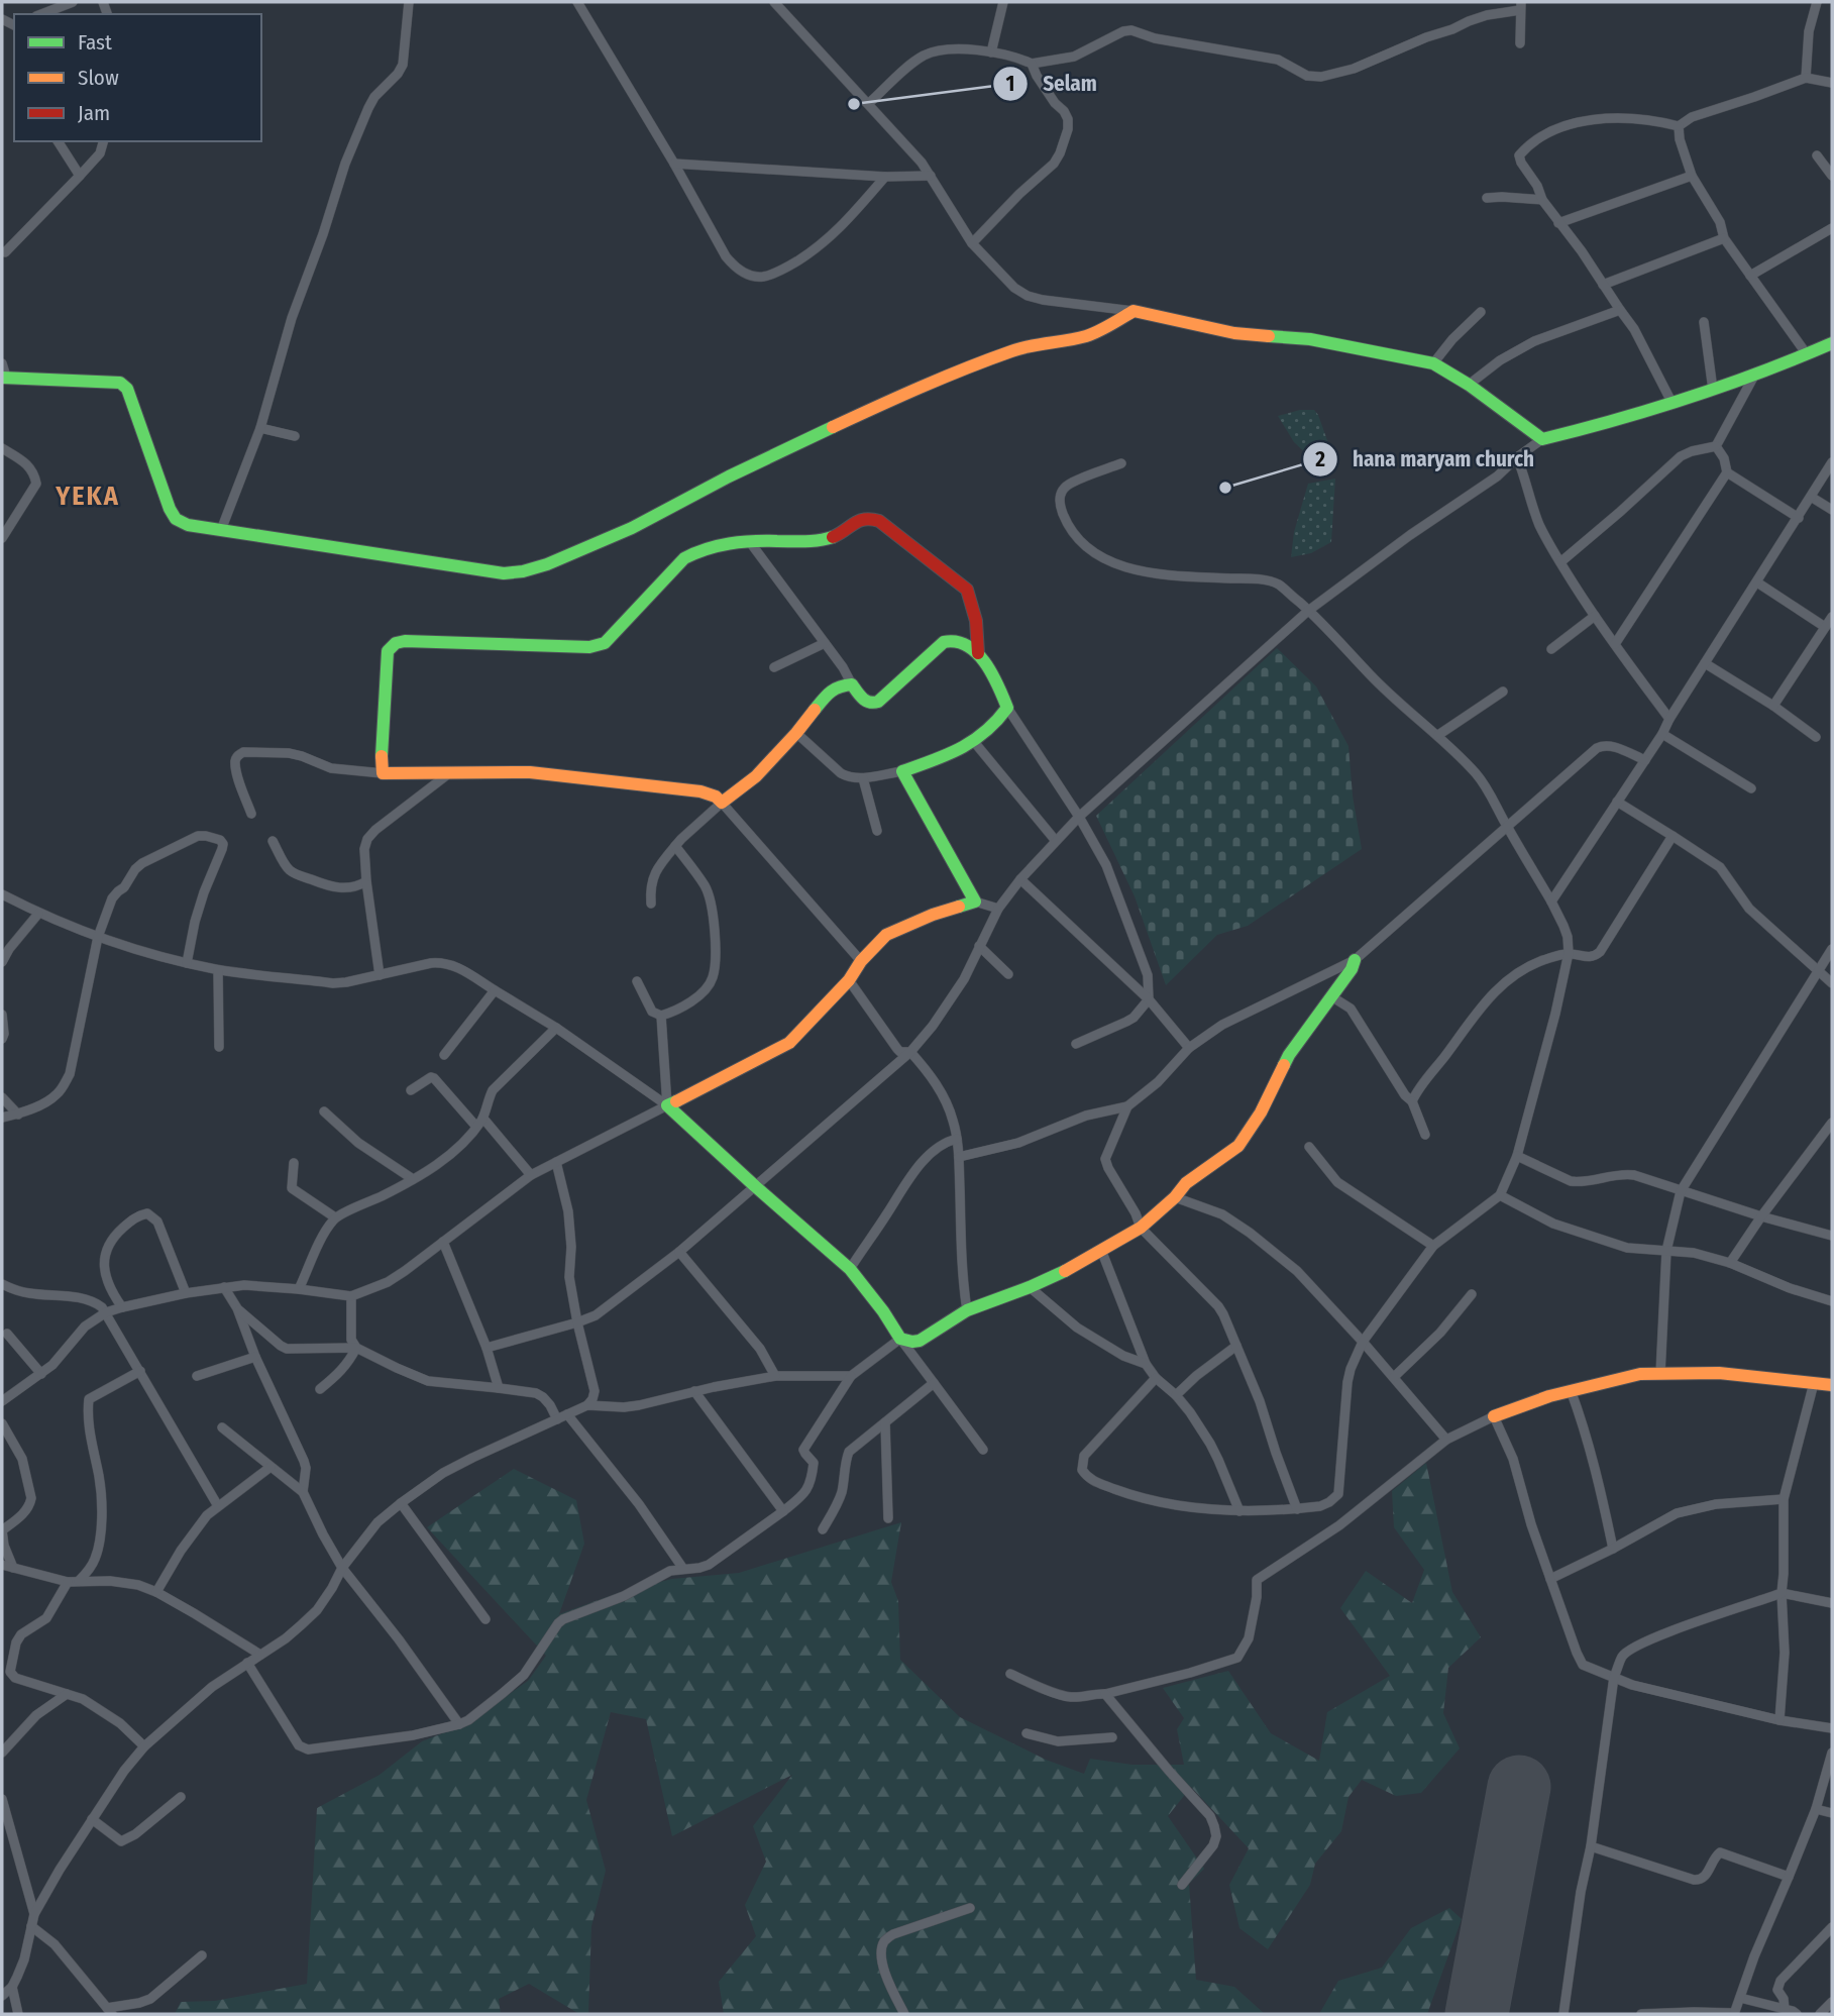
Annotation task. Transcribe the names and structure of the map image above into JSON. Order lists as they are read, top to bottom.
{
  "districts": ["YEKA"],
  "places": ["Selam", "hana maryam church"],
  "legend": ["Fast", "Slow", "Jam"]
}
